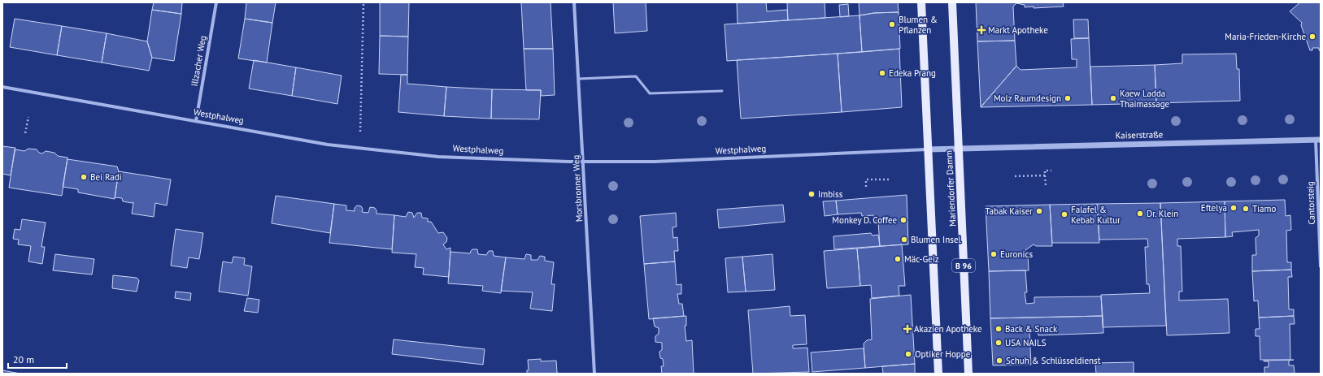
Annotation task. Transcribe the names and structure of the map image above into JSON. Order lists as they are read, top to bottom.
{
  "streets": {
    "main road": ["Mariendorfer Damm", "B 96"],
    "street": [
      "Illzacher Weg",
      "Westphalweg",
      "Kaiserstraße",
      "Morsbronner Weg",
      "Cantorsteig"
    ]
  },
  "crossings": [
    ["Illzacher Weg", "Westphalweg"],
    ["Westphalweg", "Kaiserstraße"],
    ["Westphalweg", "Morsbronner Weg"],
    ["Westphalweg", "Mariendorfer Damm"],
    ["Kaiserstraße", "Mariendorfer Damm"],
    ["Kaiserstraße", "Cantorsteig"]
  ],
  "places": {
    "other": [
      "Blumen & Pflanzen",
      "Maria-Frieden-Kirche",
      "Edeka Prang",
      "Molz Raumdesign",
      "Kaew Ladda Thaimassage",
      "Bei Radi",
      "Imbiss",
      "Eftelya",
      "Tiamo",
      "Tabak Kaiser",
      "Dr. Klein",
      "Falafel & Kebab Kultur",
      "Monkey D. Coffee",
      "Blumen Insel",
      "Euronics",
      "Mäc-Geiz",
      "Back & Snack",
      "USA NAILS",
      "Optiker Hoppe",
      "Schuh & Schlüsseldienst"
    ],
    "health": ["Markt Apotheke", "Akazien Apotheke"]
  },
  "scale_bar": "20 m"
}
